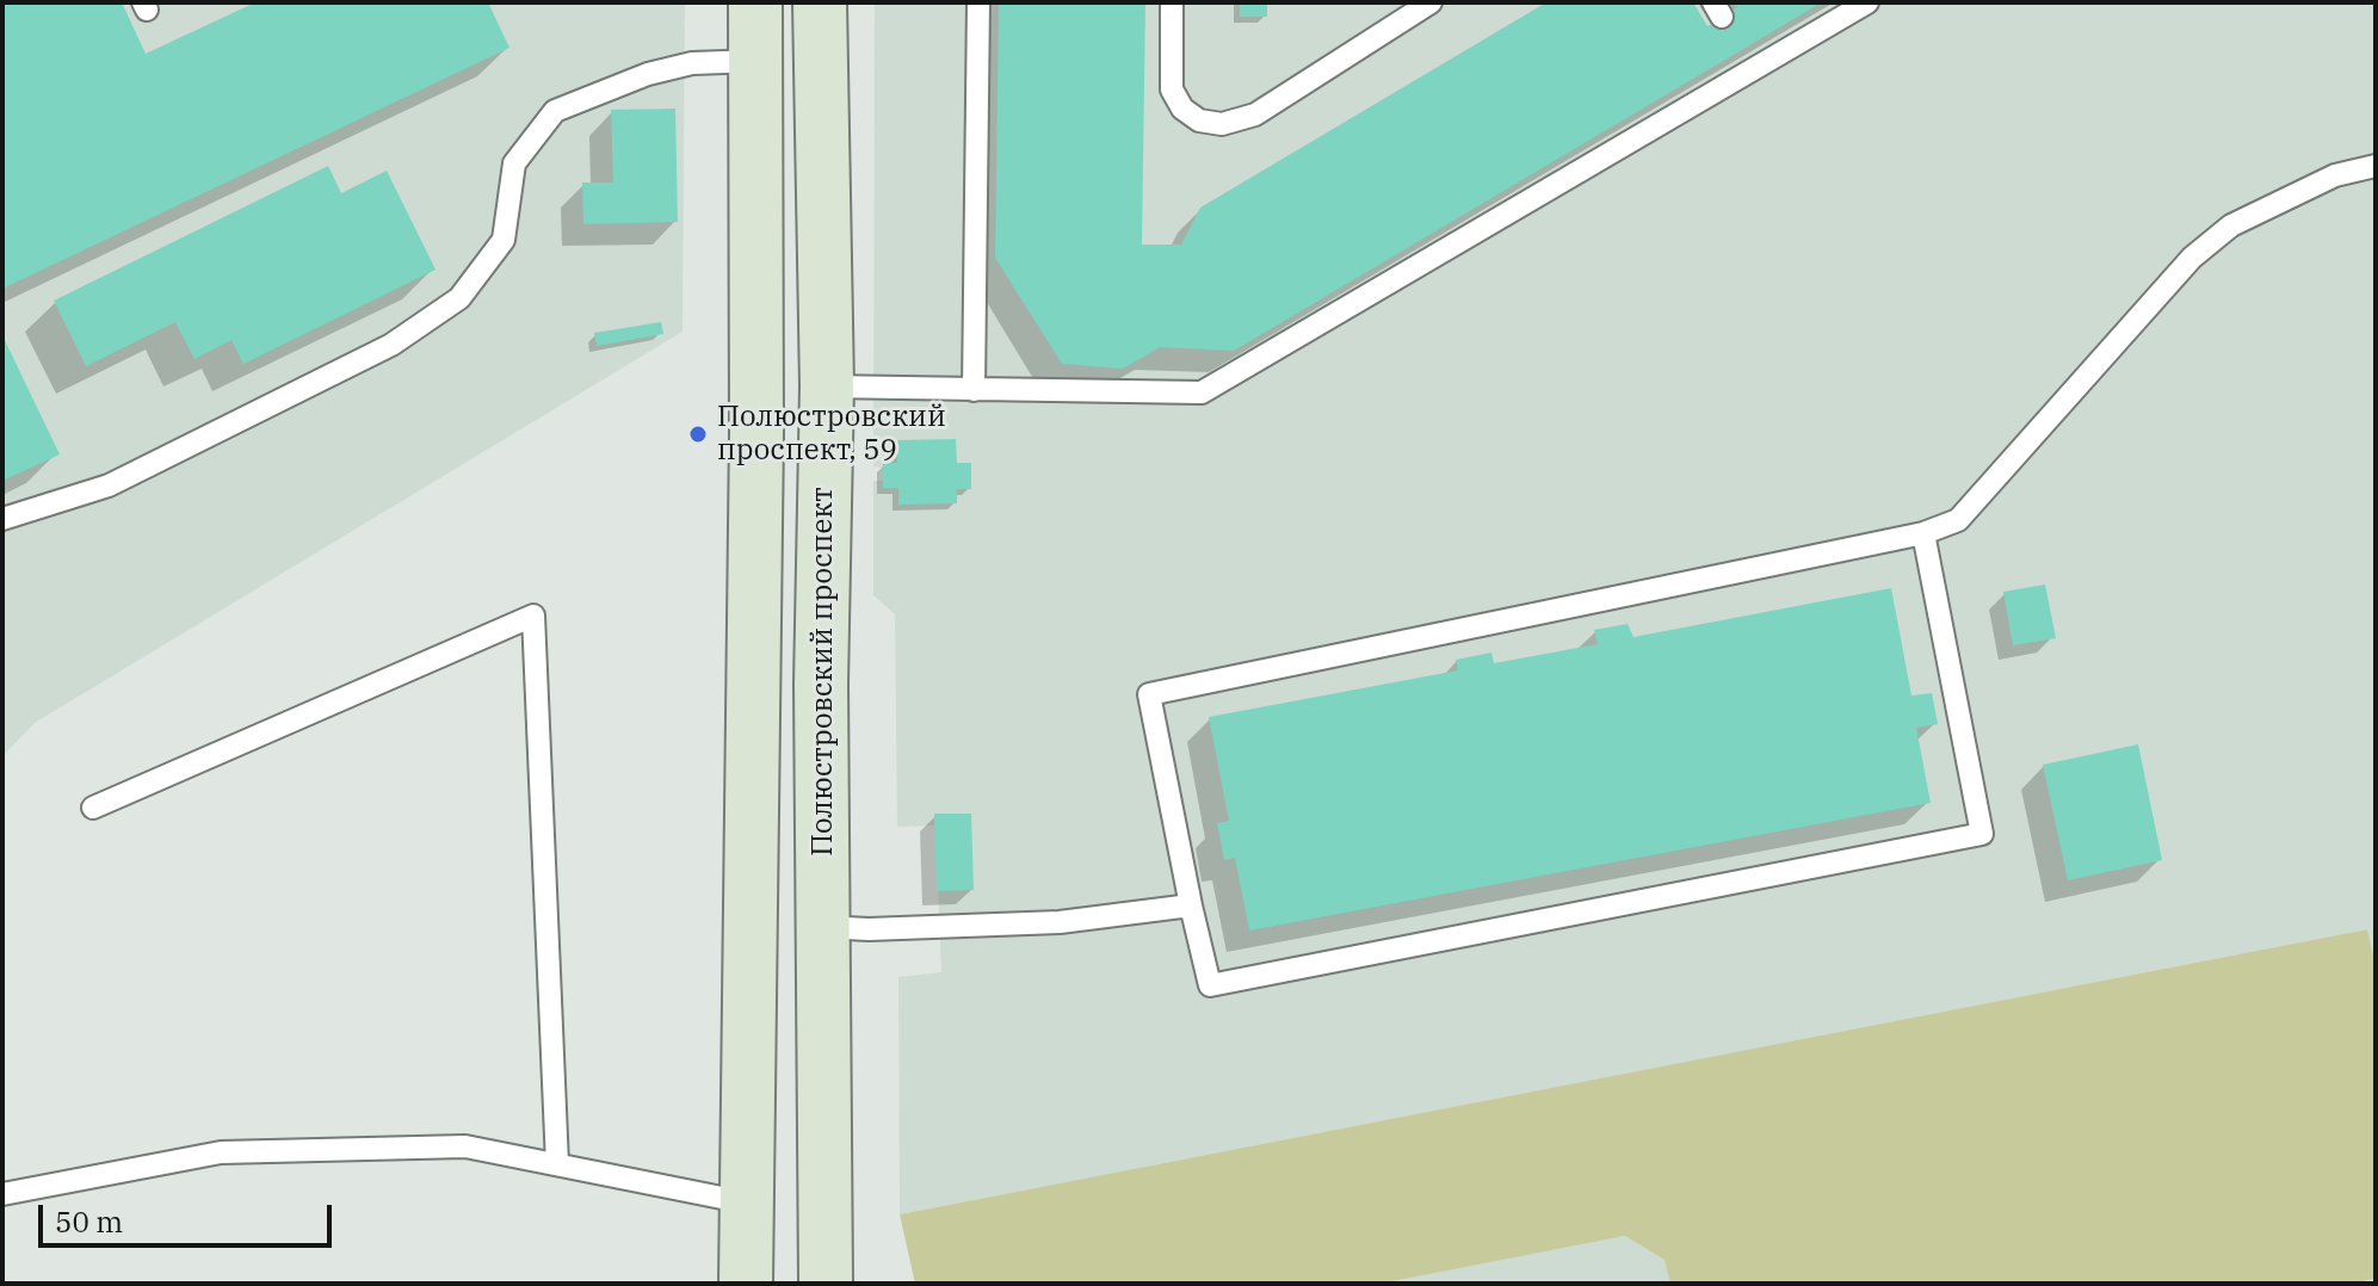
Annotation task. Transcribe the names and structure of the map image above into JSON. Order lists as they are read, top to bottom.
{
  "streets": {
    "main road": ["Полюстровский проспект"]
  },
  "places": ["Полюстровский проспект, 59"],
  "scale_bar": "50 m"
}
